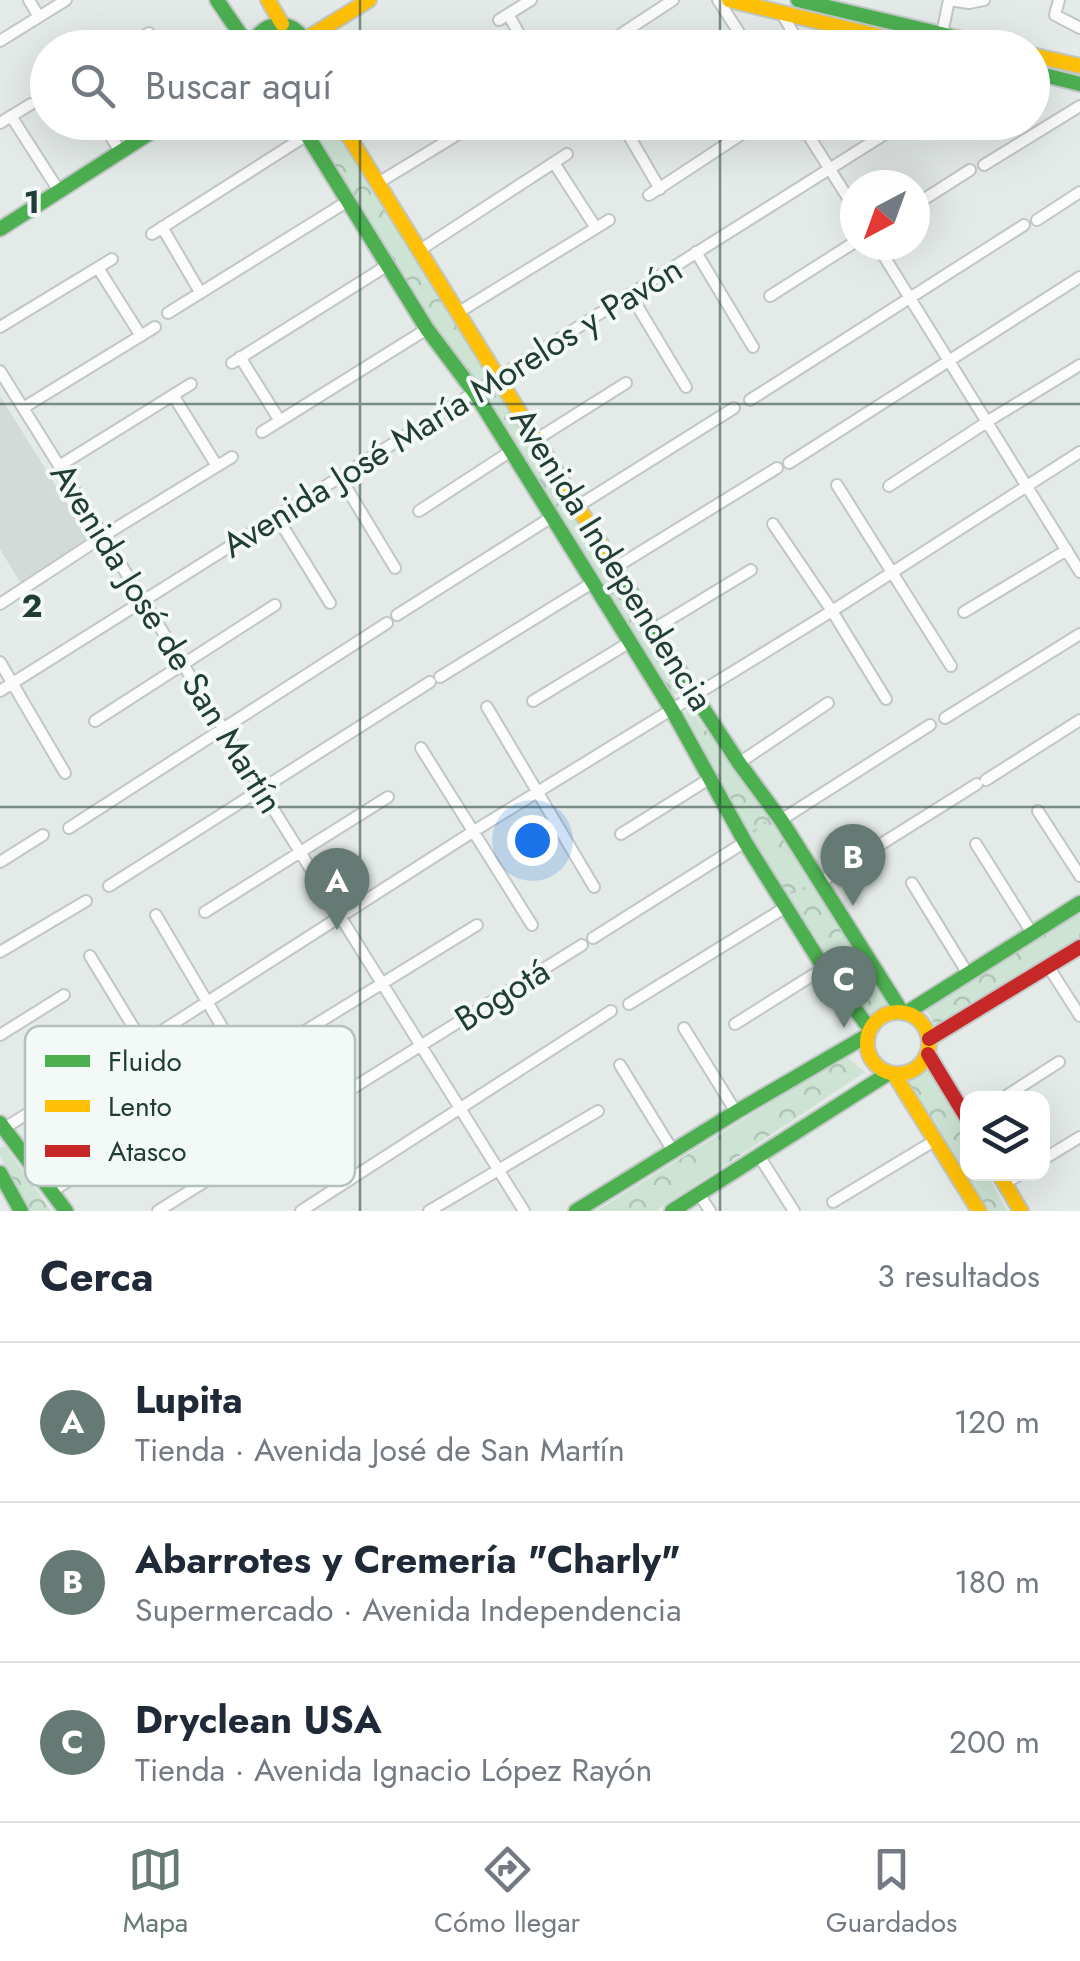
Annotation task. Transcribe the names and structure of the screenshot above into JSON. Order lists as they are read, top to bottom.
{
  "streets": {
    "main road": ["Avenida Independencia"],
    "street": ["Avenida José María Morelos y Pavón", "Avenida José de San Martín", "Bogotá"]
  },
  "crossings": [
    ["Avenida José María Morelos y Pavón", "Avenida Independencia"],
    ["Avenida José María Morelos y Pavón", "Avenida José de San Martín"],
    ["Avenida Independencia", "Bogotá"],
    ["Avenida José de San Martín", "Bogotá"]
  ],
  "legend": ["Fluido", "Lento", "Atasco"],
  "north": "bottom left",
  "page": {
    "search": "Buscar aquí",
    "pins": ["B", "A", "C"],
    "heading": ["Cerca", "3 resultados"],
    "list": [
      {
        "mark": "A",
        "name": "Lupita",
        "note": "Tienda · Avenida José de San Martín",
        "value": "120 m"
      },
      {
        "mark": "B",
        "name": "Abarrotes y Cremería \"Charly\"",
        "note": "Supermercado · Avenida Independencia",
        "value": "180 m"
      },
      {
        "mark": "C",
        "name": "Dryclean USA",
        "note": "Tienda · Avenida Ignacio López Rayón",
        "value": "200 m"
      }
    ],
    "nav": ["Mapa", "Cómo llegar", "Guardados"]
  },
  "grid": {
    "rows": ["1", "2"]
  }
}
